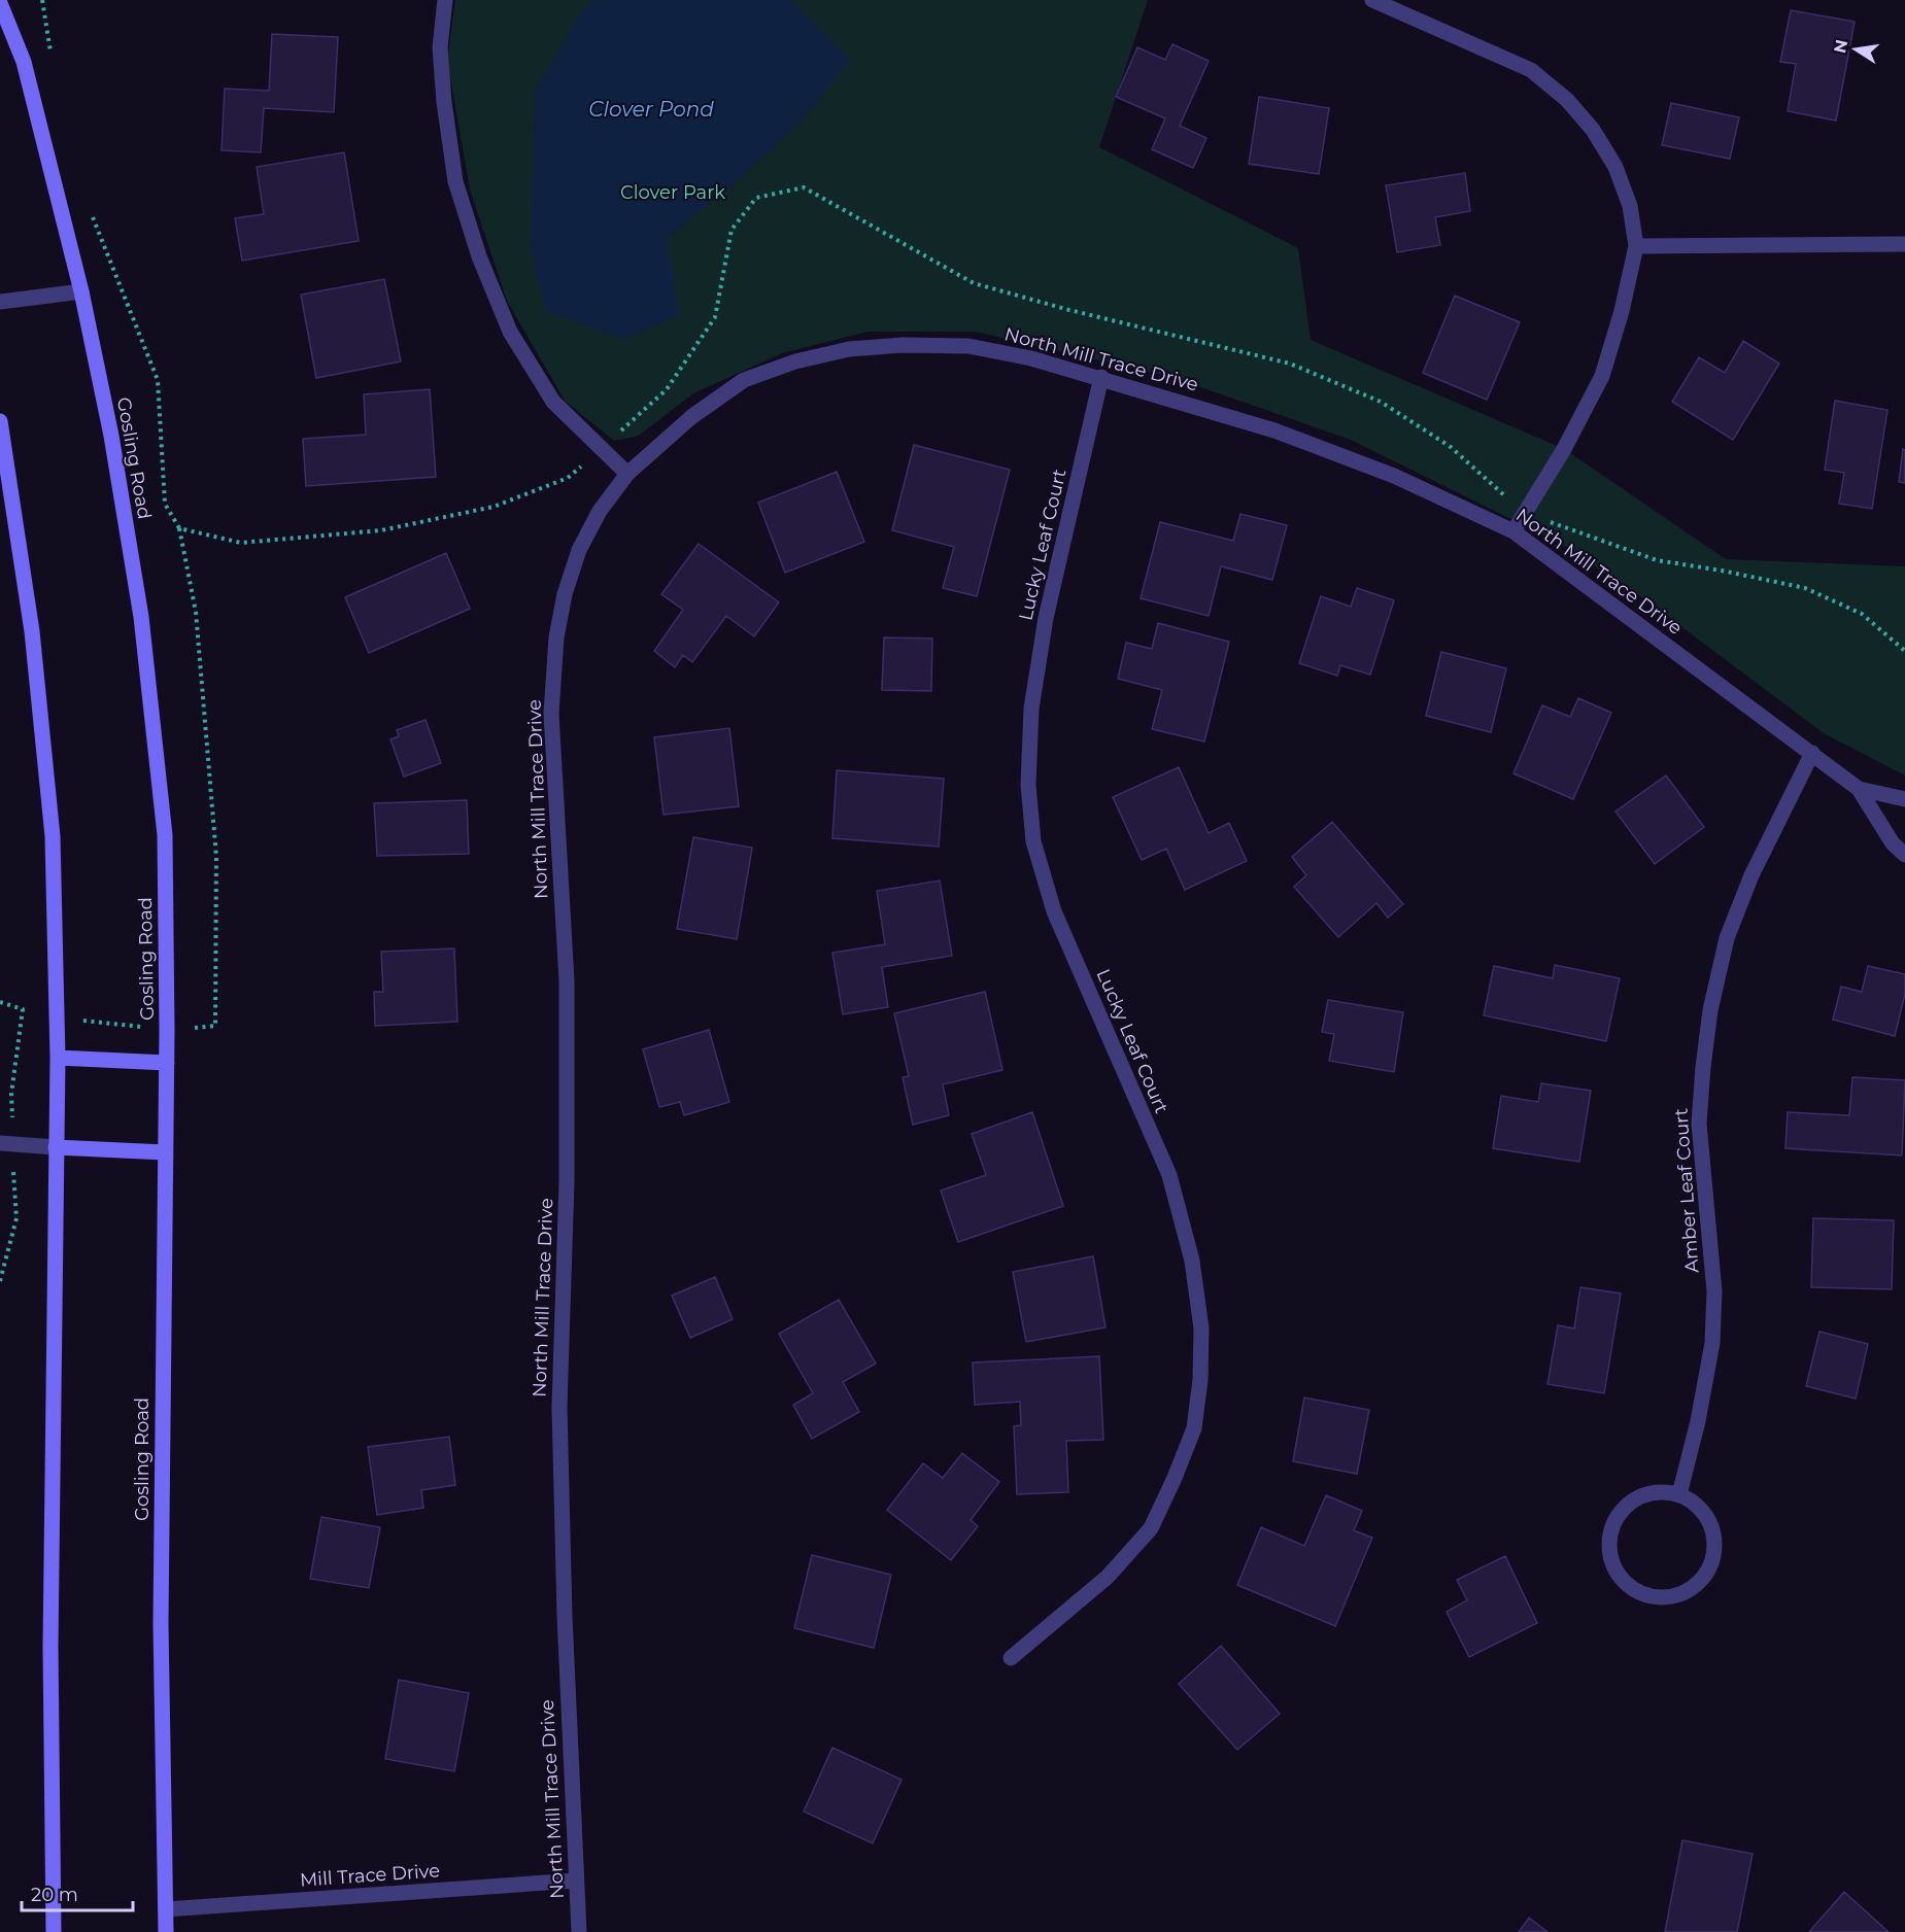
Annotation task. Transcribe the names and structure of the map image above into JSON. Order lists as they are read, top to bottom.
{
  "streets": {
    "main road": ["Gosling Road"],
    "street": [
      "North Mill Trace Drive",
      "Lucky Leaf Court",
      "Amber Leaf Court",
      "Mill Trace Drive"
    ]
  },
  "crossings": [
    ["North Mill Trace Drive", "Lucky Leaf Court"],
    ["North Mill Trace Drive", "Amber Leaf Court"],
    ["North Mill Trace Drive", "Mill Trace Drive"],
    ["Gosling Road", "Mill Trace Drive"]
  ],
  "water": ["Clover Pond"],
  "parks": ["Clover Park"],
  "scale_bar": "20 m",
  "north": "left"
}
